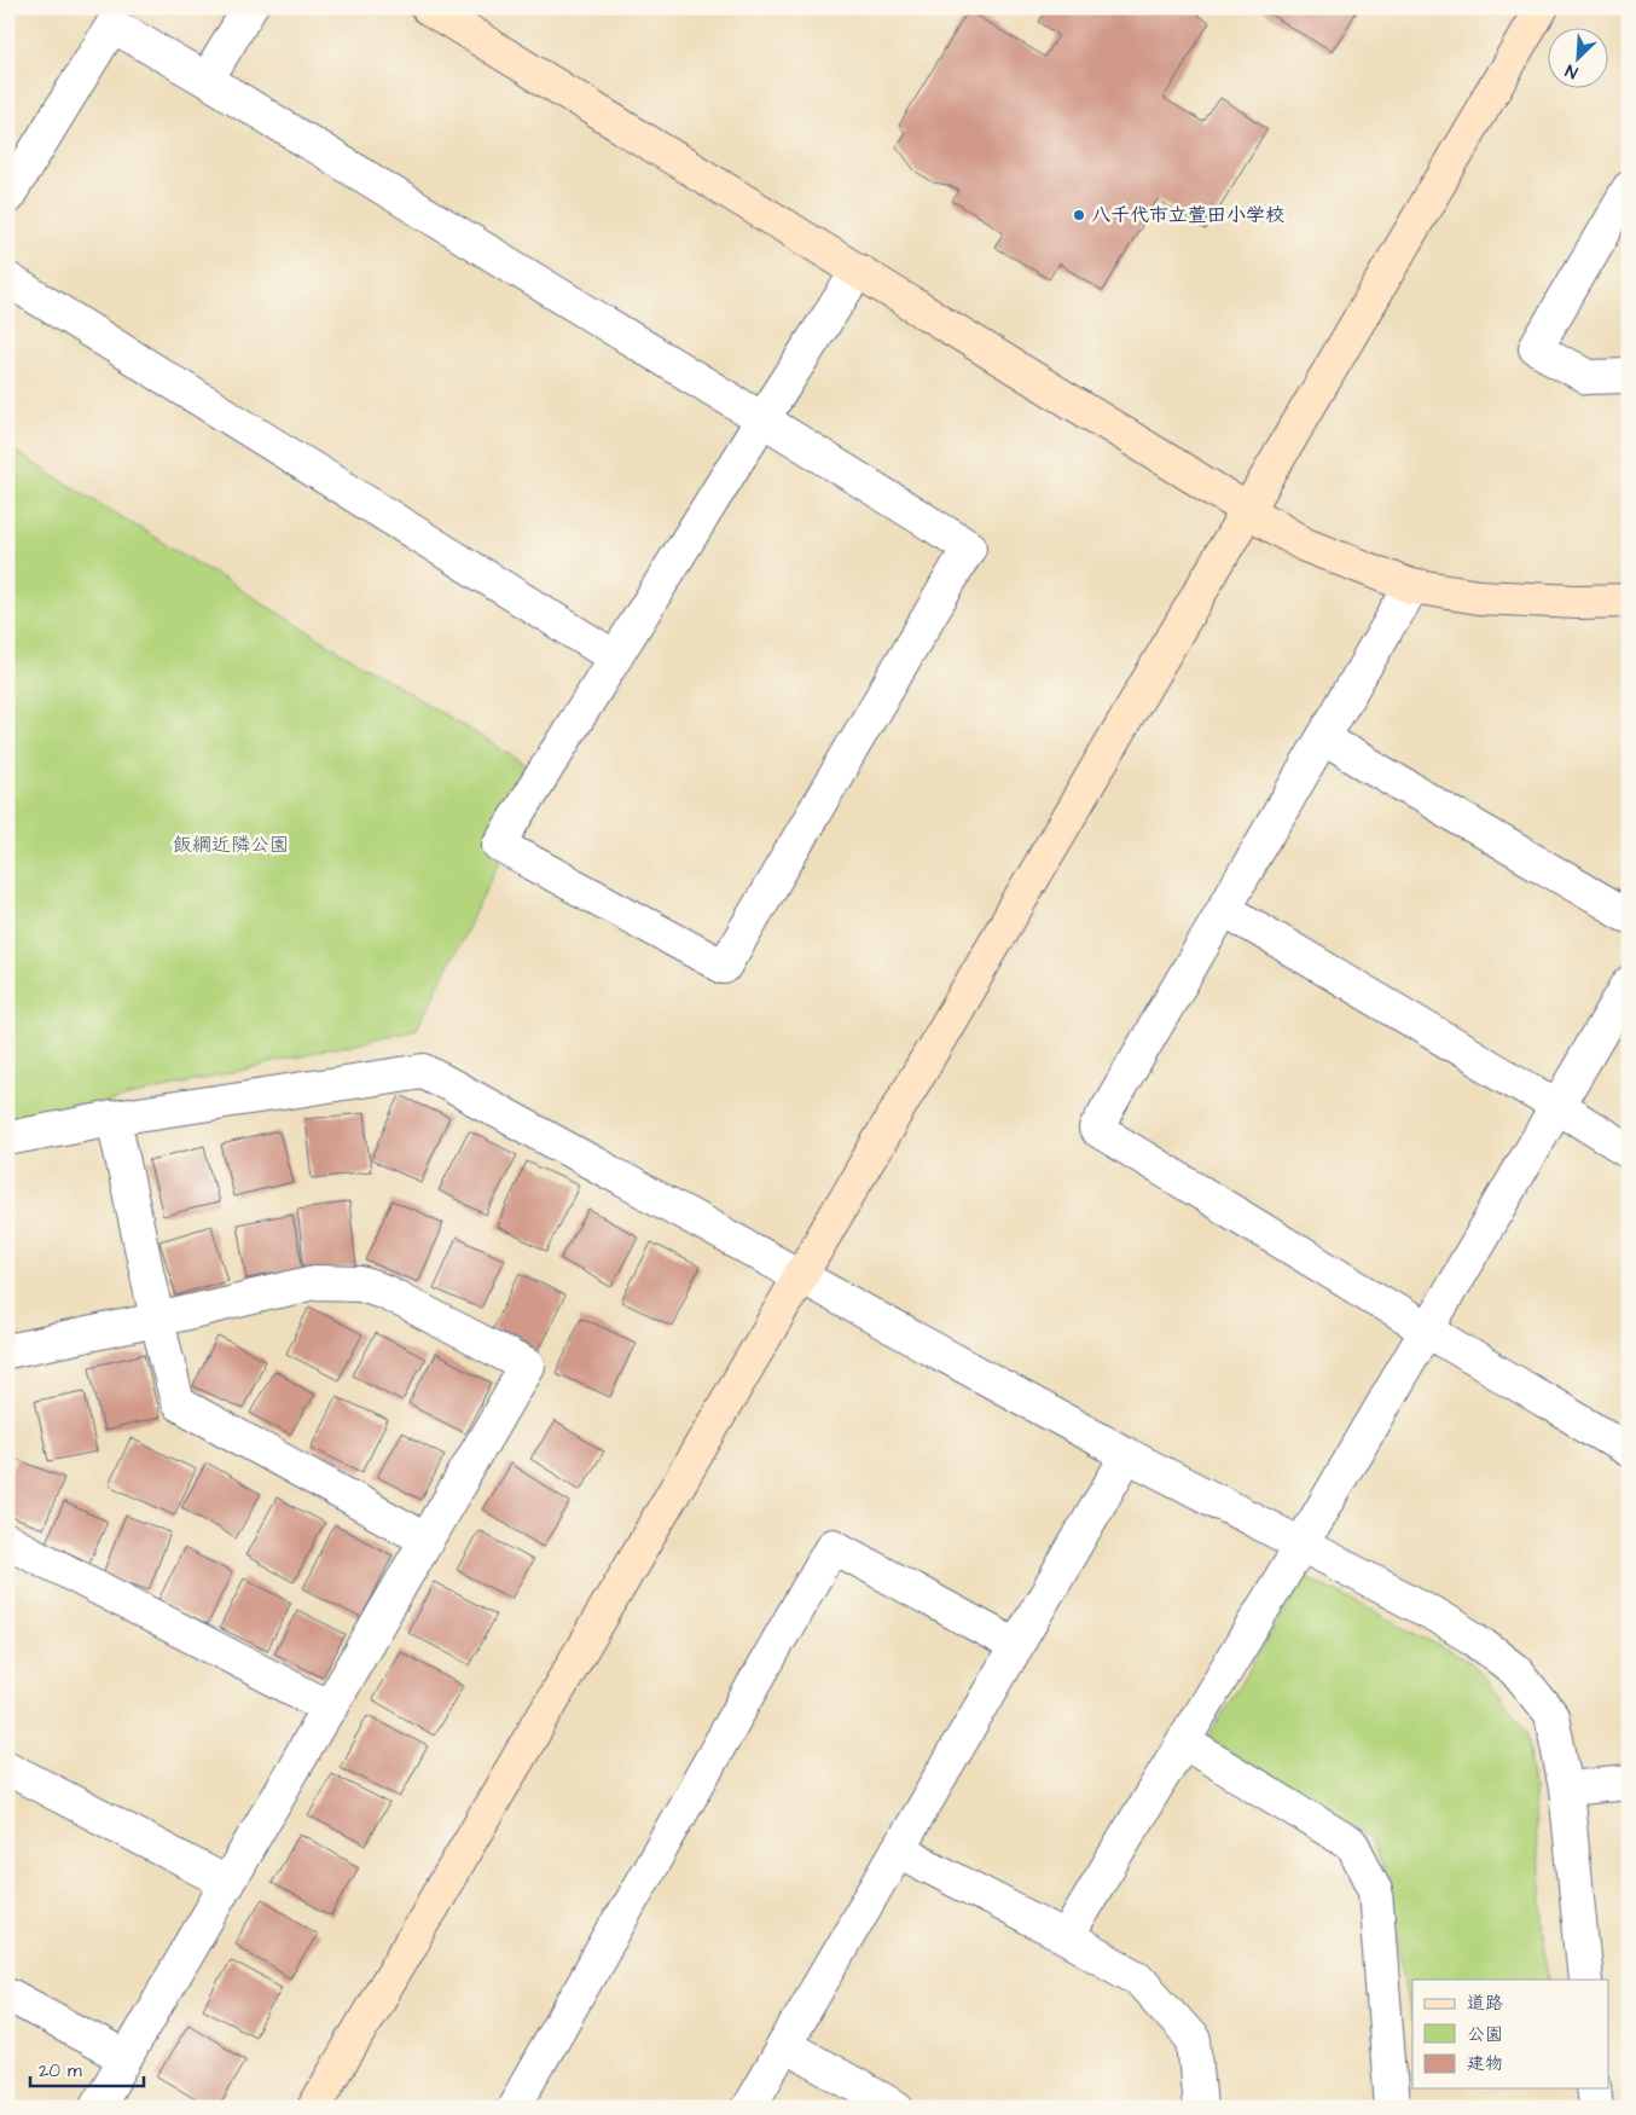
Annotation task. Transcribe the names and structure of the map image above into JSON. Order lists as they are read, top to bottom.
{
  "parks": ["飯綱近隣公園"],
  "places": ["八千代市立萱田小学校"],
  "legend": ["道路", "公園", "建物"],
  "scale_bar": "20 m",
  "north": "bottom left"
}
